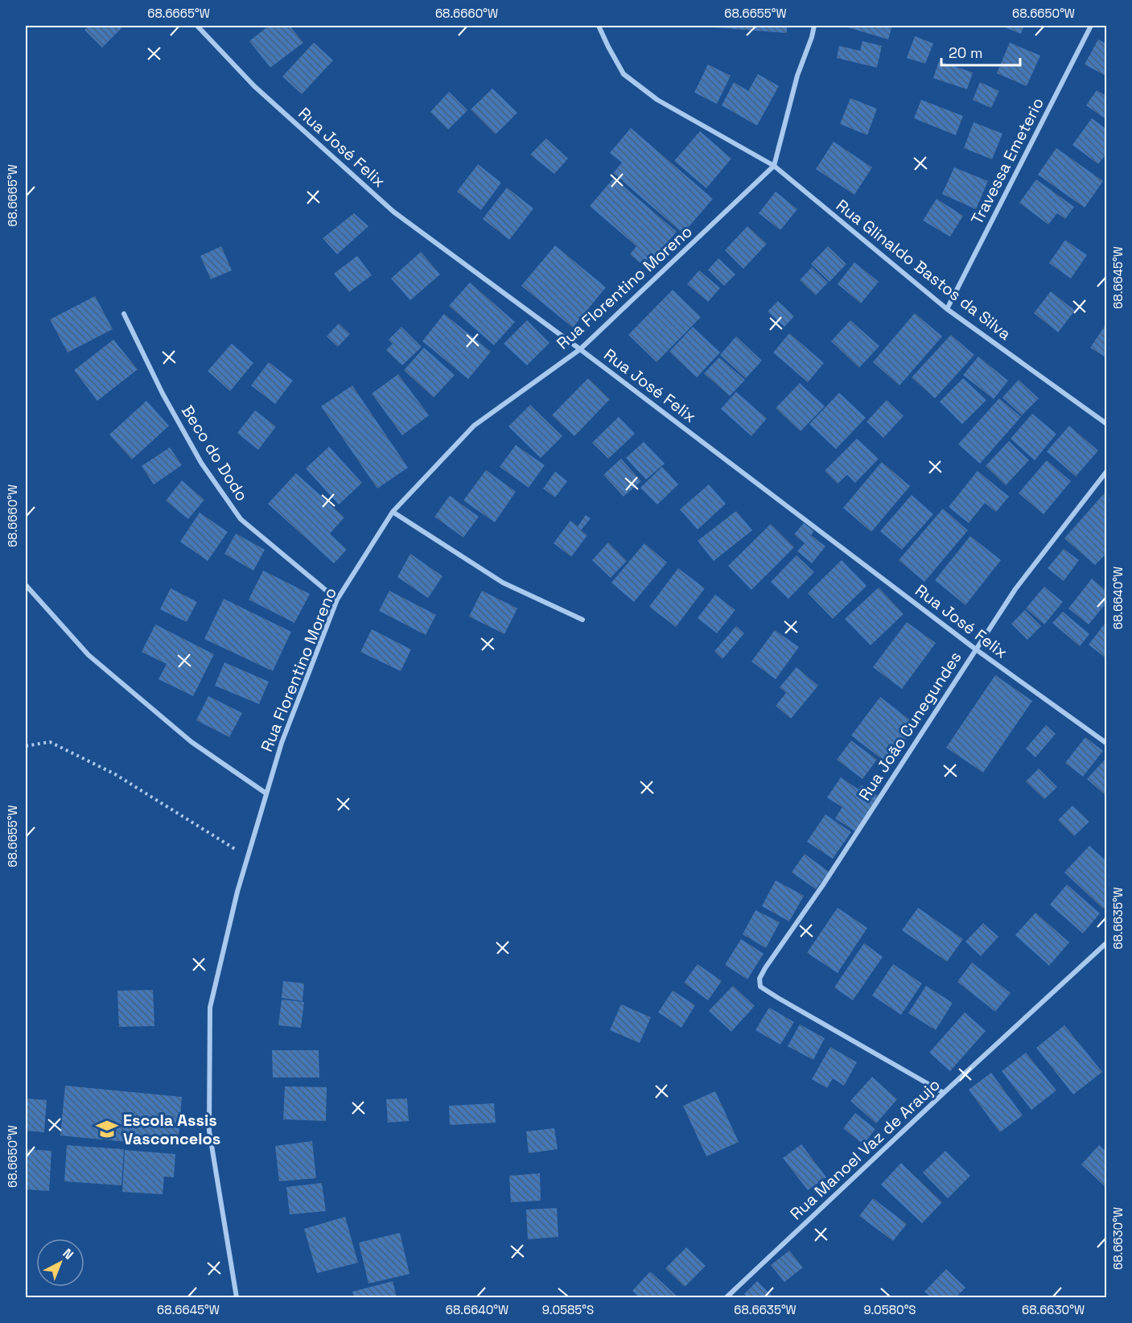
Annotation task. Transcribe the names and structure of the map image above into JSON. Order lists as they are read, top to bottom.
{
  "streets": {
    "street": [
      "Rua José Felix",
      "Travessa Emeterio",
      "Rua Glinaldo Bastos da Silva",
      "Rua Florentino Moreno",
      "Beco do Dodo",
      "Rua João Cunegundes",
      "Rua Manoel Vaz de Araujo"
    ]
  },
  "crossings": [
    ["Rua José Felix", "Rua Florentino Moreno"],
    ["Rua José Felix", "Rua João Cunegundes"],
    ["Travessa Emeterio", "Rua Glinaldo Bastos da Silva"],
    ["Rua Glinaldo Bastos da Silva", "Rua Florentino Moreno"],
    ["Rua Florentino Moreno", "Beco do Dodo"],
    ["Rua João Cunegundes", "Rua Manoel Vaz de Araujo"]
  ],
  "places": {
    "school or university": ["Escola Assis Vasconcelos"]
  },
  "scale_bar": "20 m",
  "north": "top right",
  "coordinates": [
    "68.6665°W",
    "68.6660°W",
    "68.6655°W",
    "68.6650°W",
    "68.6645°W",
    "68.6640°W",
    "68.6635°W",
    "68.6630°W",
    "9.0585°S",
    "9.0580°S"
  ]
}
